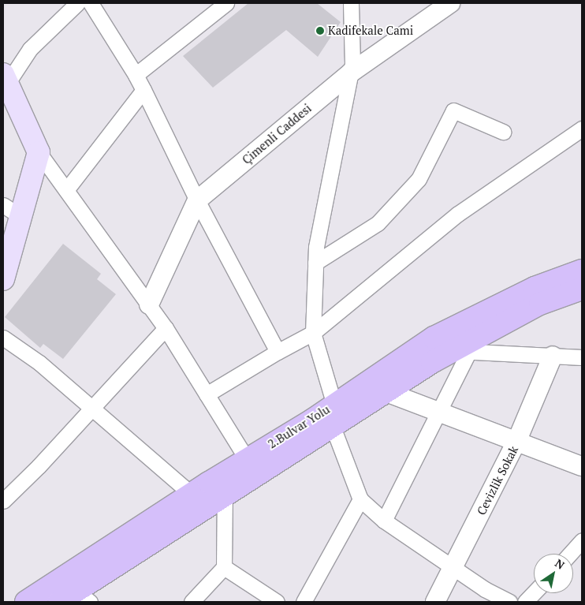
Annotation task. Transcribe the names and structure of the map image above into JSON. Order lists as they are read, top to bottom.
{
  "streets": {
    "main road": ["2.Bulvar Yolu"],
    "street": ["Çimenli Caddesi", "Cevizlik Sokak"]
  },
  "places": ["Kadifekale Cami"],
  "north": "top right"
}
